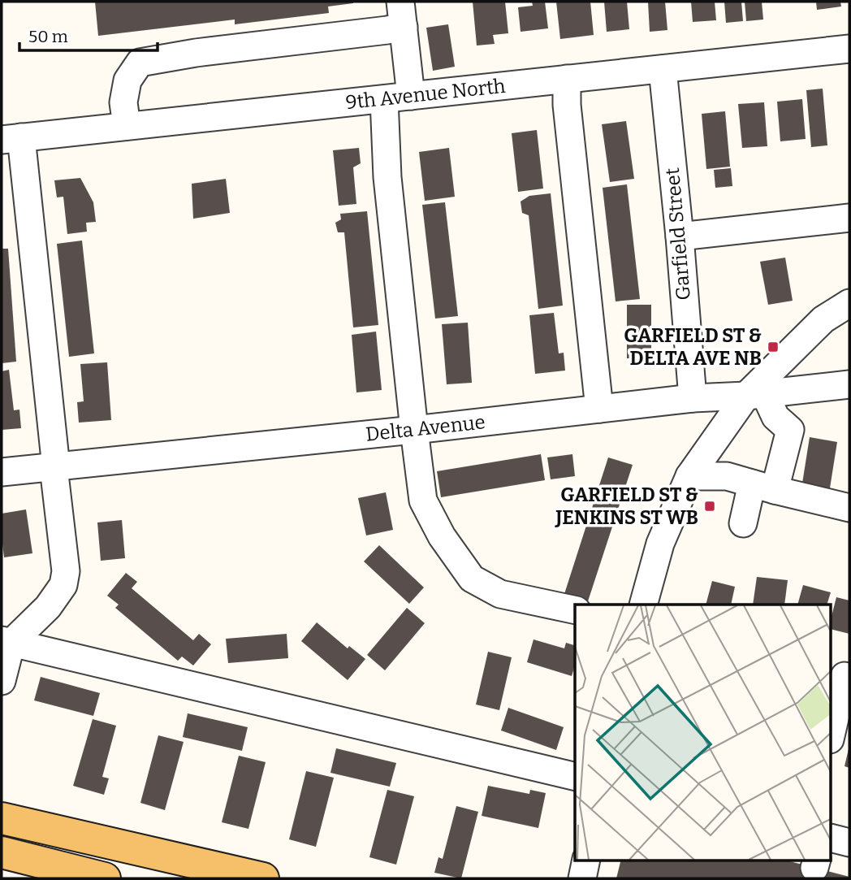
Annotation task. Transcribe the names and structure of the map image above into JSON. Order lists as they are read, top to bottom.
{
  "streets": {
    "street": ["9th Avenue North", "Garfield Street", "Delta Avenue"]
  },
  "crossings": [
    ["9th Avenue North", "Garfield Street"],
    ["Garfield Street", "Delta Avenue"]
  ],
  "places": {
    "transit": ["GARFIELD ST & DELTA AVE NB", "GARFIELD ST & JENKINS ST WB"]
  },
  "scale_bar": "50 m"
}
